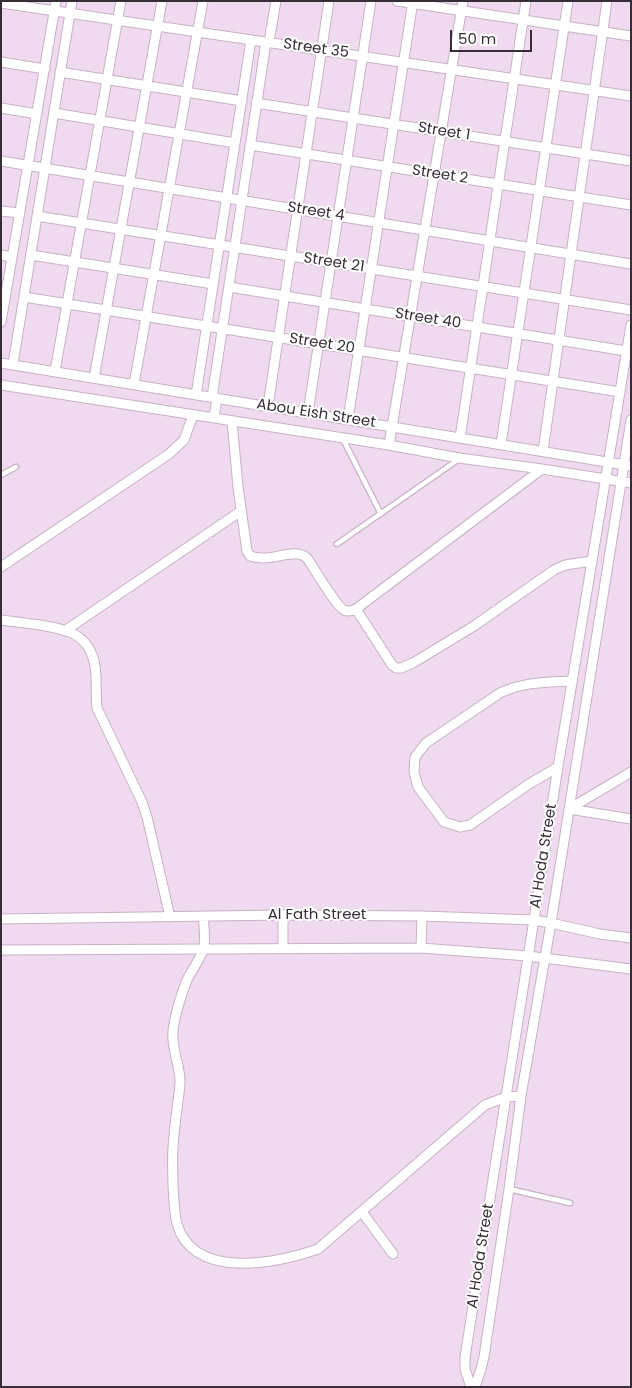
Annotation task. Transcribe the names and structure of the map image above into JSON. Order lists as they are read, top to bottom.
{
  "streets": {
    "street": [
      "Street 35",
      "Street 1",
      "Street 2",
      "Street 4",
      "Street 21",
      "Street 40",
      "Street 20",
      "Abou Eish Street",
      "Al Hoda Street",
      "Al Fath Street"
    ]
  },
  "crossings": [
    ["Street 40", "Al Hoda Street"],
    ["Street 20", "Al Hoda Street"],
    ["Abou Eish Street", "Al Hoda Street"],
    ["Al Hoda Street", "Al Fath Street"]
  ],
  "scale_bar": "50 m"
}
